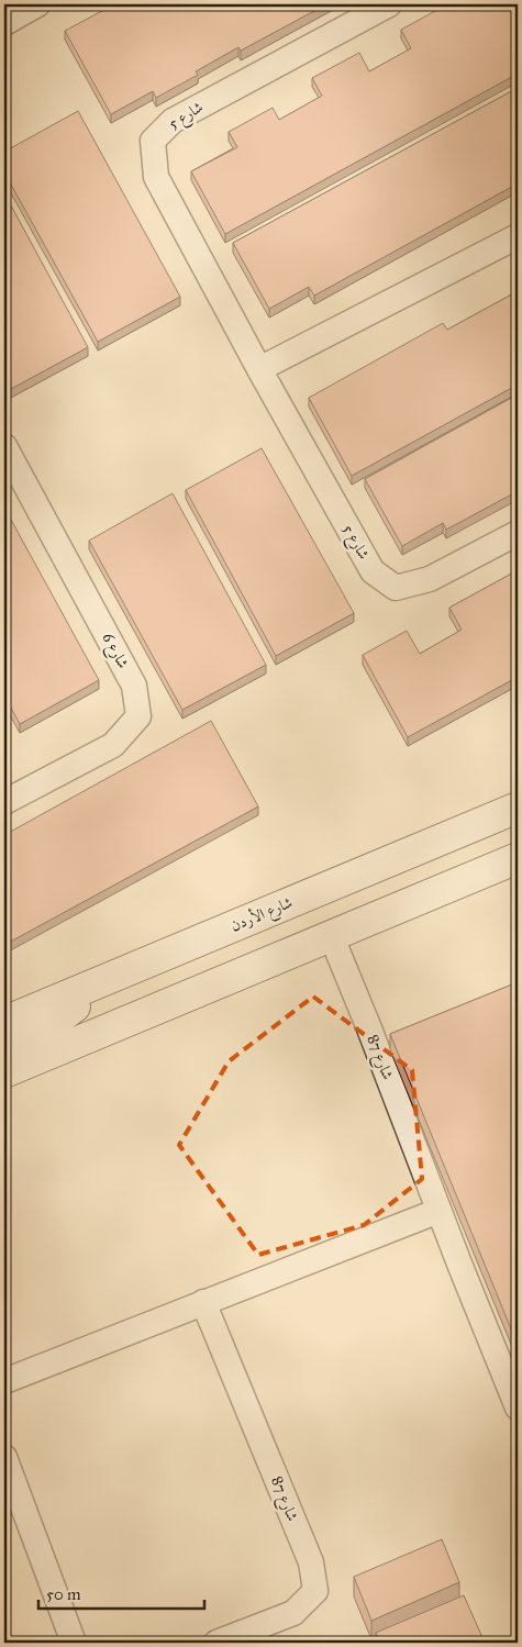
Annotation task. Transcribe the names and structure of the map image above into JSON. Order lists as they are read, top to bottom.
{
  "streets": {
    "main road": ["شارع الأردن"],
    "street": ["شارع 5", "شارع 6", "شارع 87"]
  },
  "scale_bar": "50 m"
}
